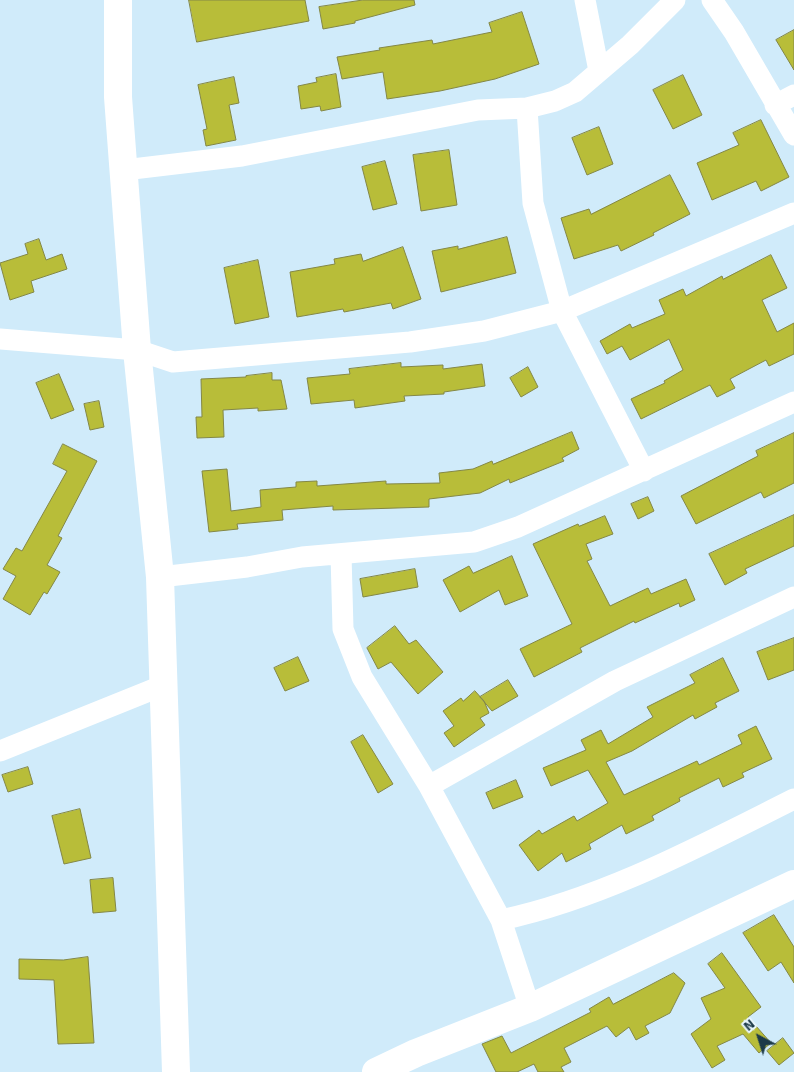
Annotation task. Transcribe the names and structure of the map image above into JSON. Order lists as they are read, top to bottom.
{
  "north": "top left"
}
